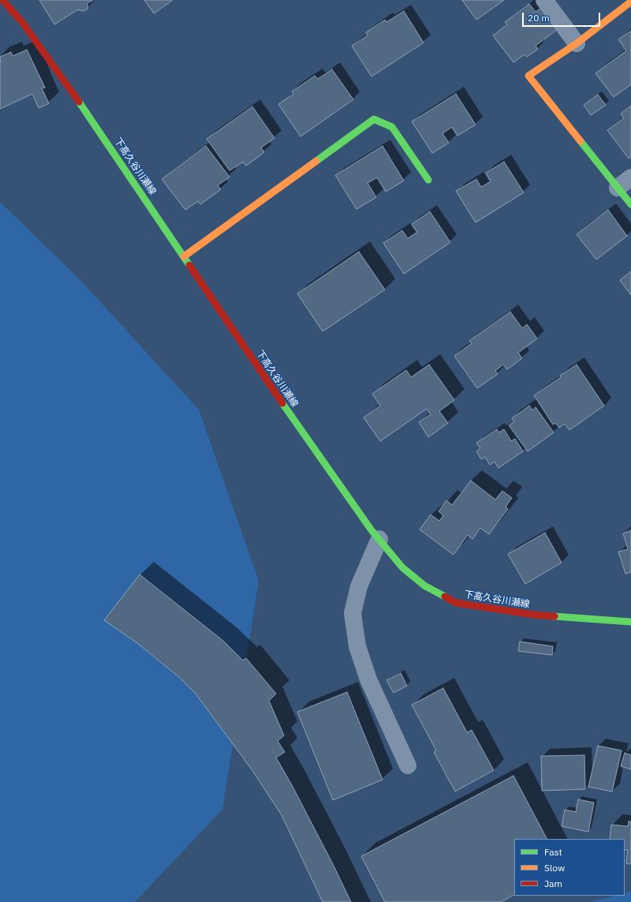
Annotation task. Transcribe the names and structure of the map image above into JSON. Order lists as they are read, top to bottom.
{
  "streets": {
    "main road": ["下高久谷川瀬線"]
  },
  "legend": ["Fast", "Slow", "Jam"],
  "scale_bar": "20 m"
}
